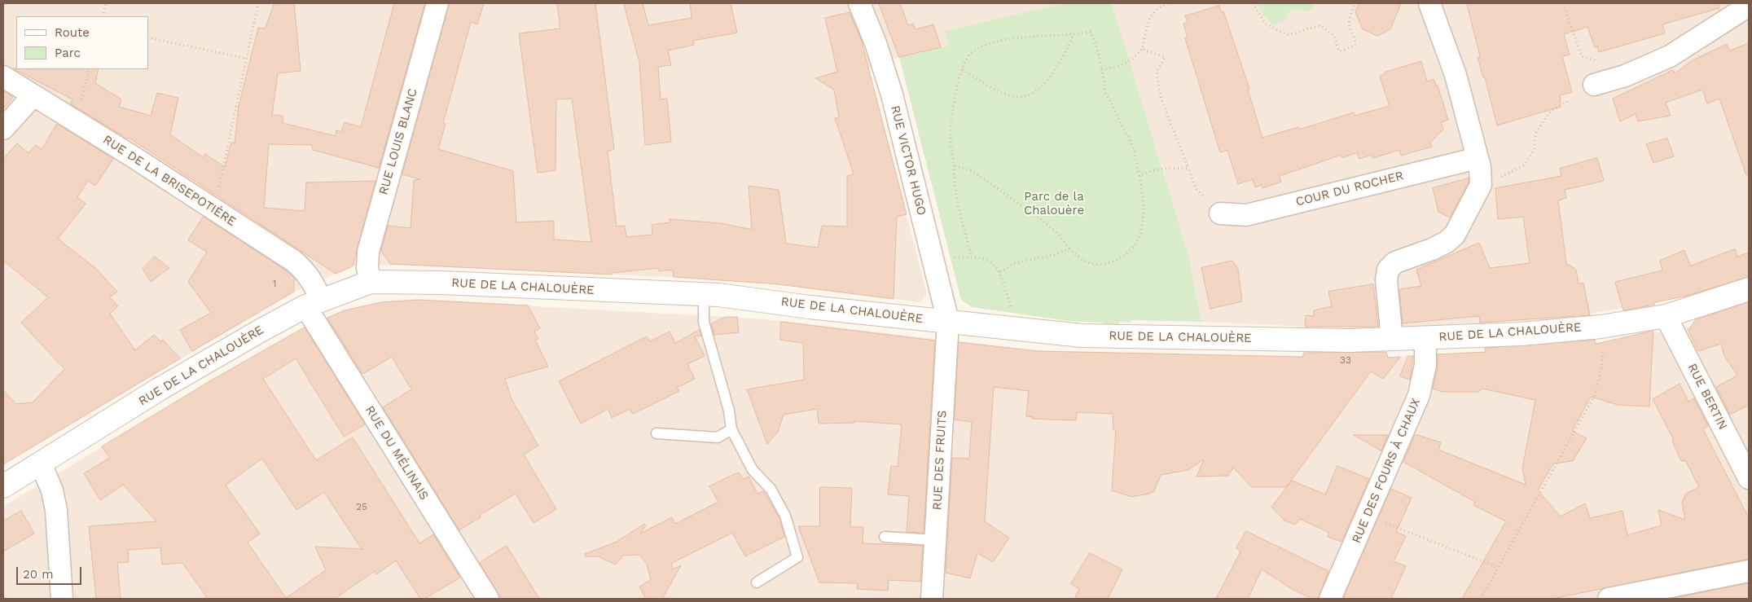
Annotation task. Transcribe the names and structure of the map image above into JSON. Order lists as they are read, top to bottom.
{
  "streets": {
    "street": [
      "RUE LOUIS BLANC",
      "RUE VICTOR HUGO",
      "RUE DE LA BRISEPOTIÈRE",
      "COUR DU ROCHER",
      "RUE DE LA CHALOUÈRE",
      "RUE BERTIN",
      "RUE DU MÉLINAIS",
      "RUE DES FRUITS",
      "RUE DES FOURS À CHAUX"
    ]
  },
  "crossings": [
    ["RUE LOUIS BLANC", "RUE DE LA CHALOUÈRE"],
    ["RUE VICTOR HUGO", "RUE DE LA CHALOUÈRE"],
    ["RUE VICTOR HUGO", "RUE DES FRUITS"],
    ["RUE DE LA BRISEPOTIÈRE", "RUE DE LA CHALOUÈRE"],
    ["RUE DE LA BRISEPOTIÈRE", "RUE DU MÉLINAIS"],
    ["RUE DE LA CHALOUÈRE", "RUE BERTIN"],
    ["RUE DE LA CHALOUÈRE", "RUE DU MÉLINAIS"],
    ["RUE DE LA CHALOUÈRE", "RUE DES FRUITS"],
    ["RUE DE LA CHALOUÈRE", "RUE DES FOURS À CHAUX"]
  ],
  "parks": ["Parc de la Chalouère"],
  "house_numbers": ["1", "33", "25"],
  "legend": ["Route", "Parc"],
  "scale_bar": "20 m"
}
